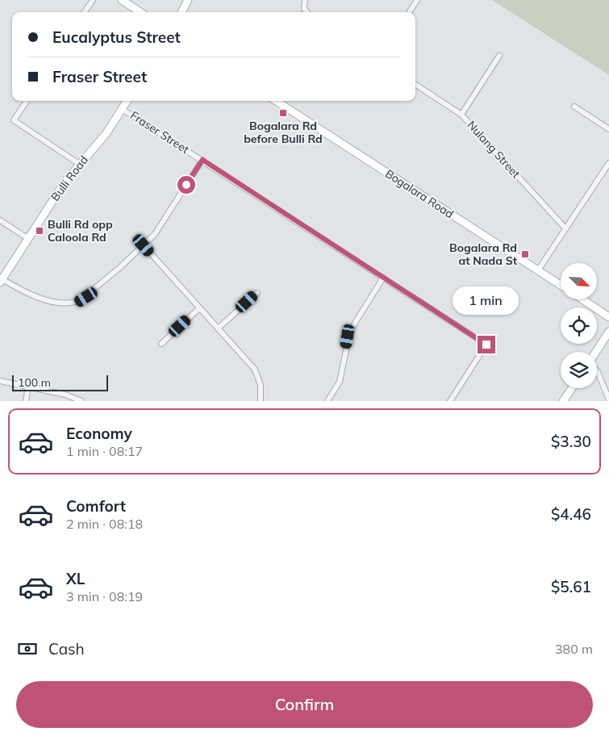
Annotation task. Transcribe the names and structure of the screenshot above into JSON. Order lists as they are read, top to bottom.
{
  "streets": {
    "street": [
      "Fraser Street",
      "Nulang Street",
      "Bulli Road",
      "Bogalara Road"
    ]
  },
  "crossings": [
    ["Fraser Street", "Bulli Road"]
  ],
  "places": {
    "transit": ["Bogalara Rd before Bulli Rd", "Bulli Rd opp Caloola Rd", "Bogalara Rd at Nada St"]
  },
  "scale_bar": "100 m",
  "north": "bottom right",
  "page": {
    "banner": ["Eucalyptus Street", "Fraser Street"],
    "bubble": "1 min",
    "scale": "100 m",
    "list": [
      {
        "name": "Economy",
        "note": "1 min · 08:17",
        "value": "$3.30"
      },
      {
        "name": "Comfort",
        "note": "2 min · 08:18",
        "value": "$4.46"
      },
      {
        "name": "XL",
        "note": "3 min · 08:19",
        "value": "$5.61"
      }
    ],
    "pay": ["Cash", "380 m"],
    "buttons": "Confirm"
  }
}
